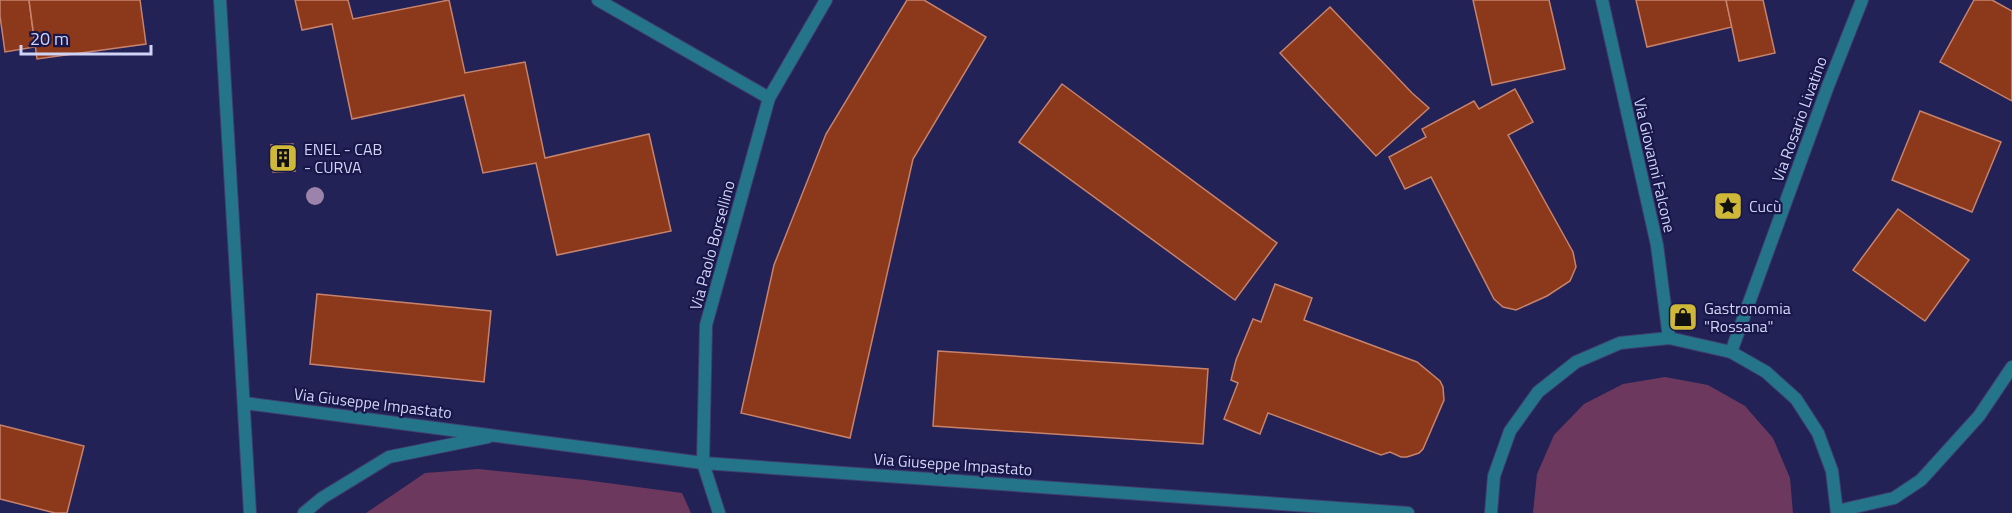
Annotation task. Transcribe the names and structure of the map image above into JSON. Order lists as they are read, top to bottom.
{
  "streets": {
    "street": [
      "Via Rosario Livatino",
      "Via Giovanni Falcone",
      "Via Paolo Borsellino",
      "Via Giuseppe Impastato"
    ]
  },
  "crossings": [
    ["Via Paolo Borsellino", "Via Giuseppe Impastato"]
  ],
  "places": {
    "building": ["ENEL - CAB - CURVA"],
    "place": ["Cucù"],
    "shop": ["Gastronomia \"Rossana\""]
  },
  "scale_bar": "20 m"
}
